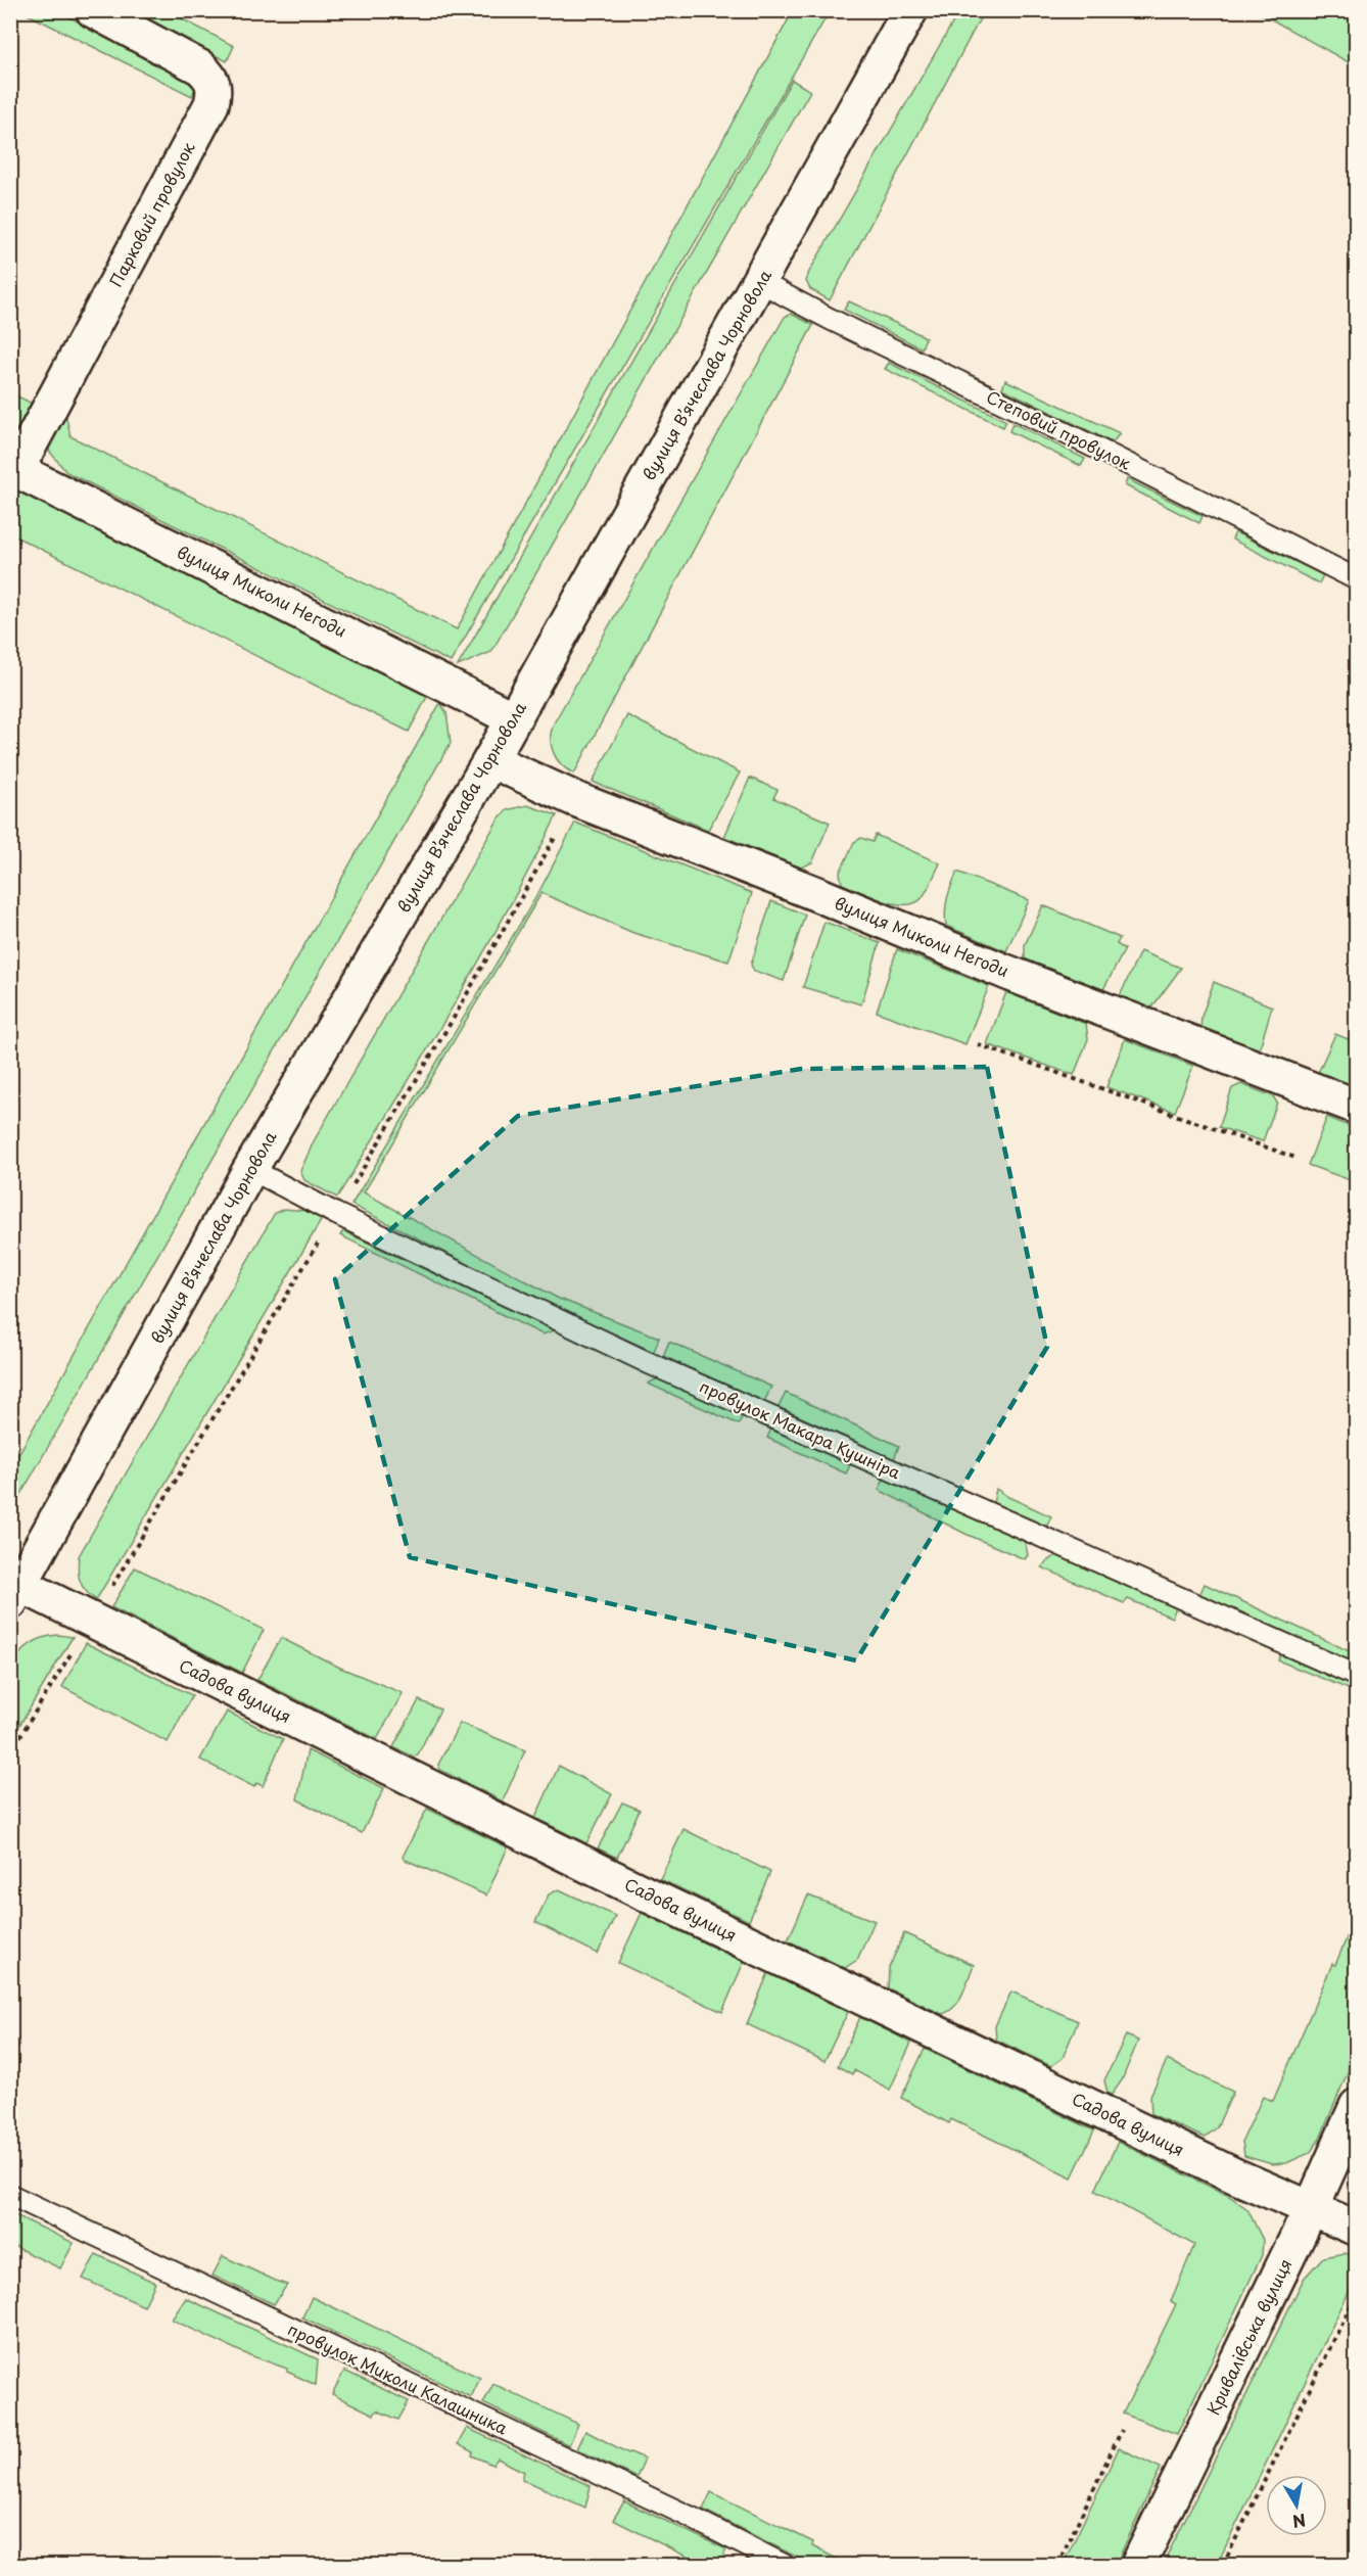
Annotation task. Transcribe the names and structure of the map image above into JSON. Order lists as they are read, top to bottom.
{
  "streets": {
    "street": [
      "Парковий провулок",
      "вулиця Вʼячеслава Чорновола",
      "вулиця Миколи Негоди",
      "Садова вулиця",
      "Кривалівська вулиця"
    ],
    "lane": ["Степовий провулок", "провулок Макара Кушніра", "провулок Миколи Калашника"]
  },
  "crossings": [
    ["Парковий провулок", "вулиця Миколи Негоди"],
    ["вулиця Вʼячеслава Чорновола", "Степовий провулок"],
    ["вулиця Вʼячеслава Чорновола", "вулиця Миколи Негоди"],
    ["вулиця Вʼячеслава Чорновола", "провулок Макара Кушніра"],
    ["вулиця Вʼячеслава Чорновола", "Садова вулиця"],
    ["Садова вулиця", "Кривалівська вулиця"]
  ],
  "north": "bottom"
}
